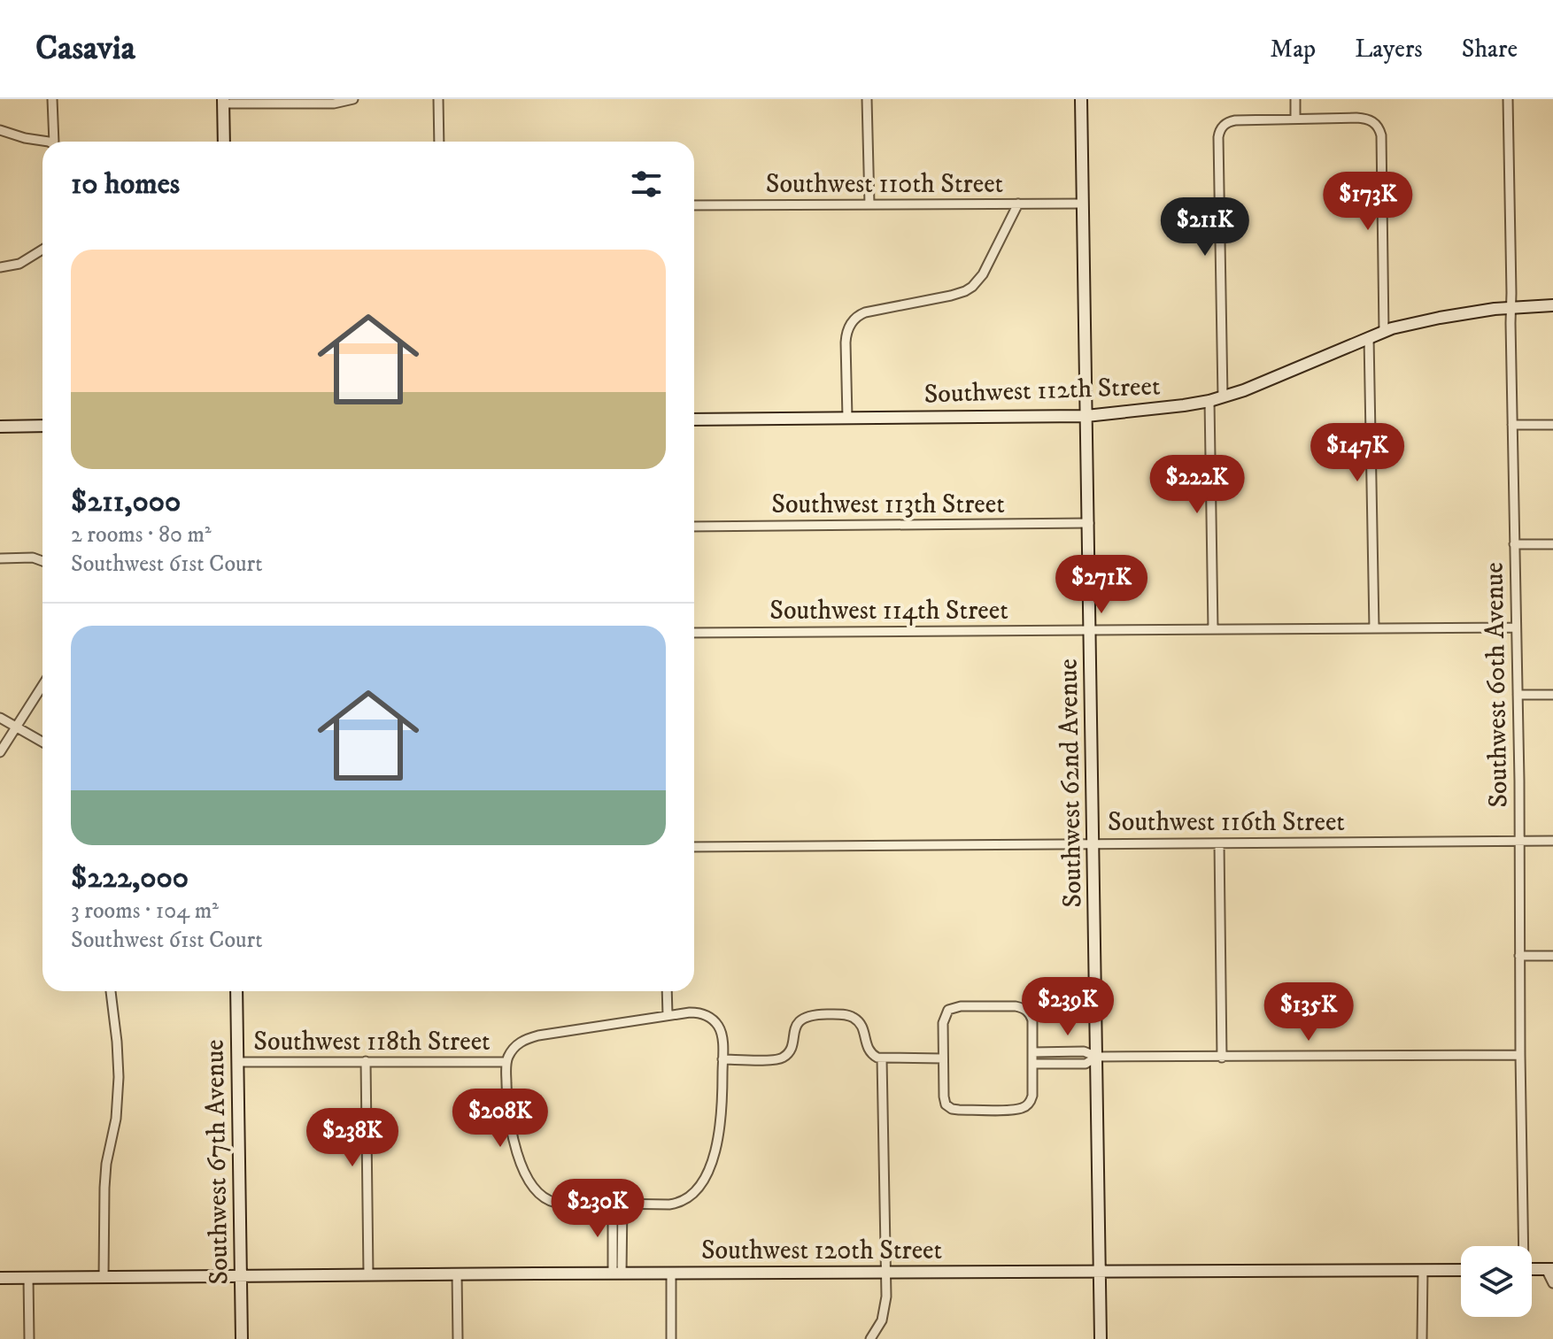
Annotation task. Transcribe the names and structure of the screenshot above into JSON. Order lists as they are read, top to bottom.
{
  "streets": {
    "street": [
      "Southwest 110th Street",
      "Southwest 112th Street",
      "Southwest 113th Street",
      "Southwest 114th Street",
      "Southwest 60th Avenue",
      "Southwest 62nd Avenue",
      "Southwest 116th Street",
      "Southwest 118th Street",
      "Southwest 67th Avenue",
      "Southwest 120th Street"
    ]
  },
  "crossings": [
    ["Southwest 110th Street", "Southwest 62nd Avenue"],
    ["Southwest 112th Street", "Southwest 60th Avenue"],
    ["Southwest 112th Street", "Southwest 62nd Avenue"],
    ["Southwest 113th Street", "Southwest 62nd Avenue"],
    ["Southwest 114th Street", "Southwest 60th Avenue"],
    ["Southwest 114th Street", "Southwest 62nd Avenue"],
    ["Southwest 60th Avenue", "Southwest 116th Street"],
    ["Southwest 62nd Avenue", "Southwest 116th Street"],
    ["Southwest 62nd Avenue", "Southwest 120th Street"],
    ["Southwest 118th Street", "Southwest 67th Avenue"],
    ["Southwest 67th Avenue", "Southwest 120th Street"]
  ],
  "page": {
    "header": "Casavia",
    "nav": ["Map", "Layers", "Share"],
    "heading": "10 homes",
    "price": [
      "$173K",
      "$211K",
      "$147K",
      "$222K",
      "$271K",
      "$239K",
      "$135K",
      "$208K",
      "$238K",
      "$230K"
    ],
    "list": [
      {
        "name": "$211,000",
        "note": "2 rooms · 80 m² · Southwest 61st Court"
      },
      {
        "name": "$222,000",
        "note": "3 rooms · 104 m² · Southwest 61st Court"
      }
    ]
  }
}
